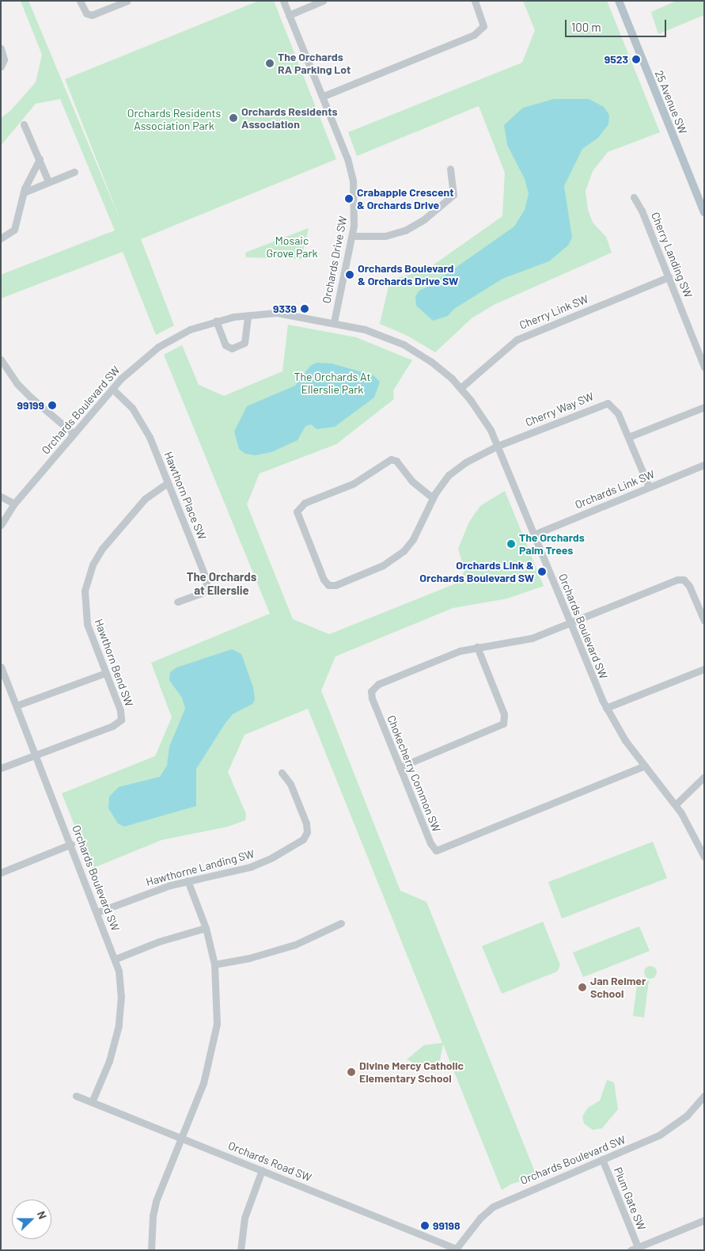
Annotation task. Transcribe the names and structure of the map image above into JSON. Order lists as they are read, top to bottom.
{
  "streets": {
    "main road": ["25 Avenue SW"],
    "street": [
      "Cherry Landing SW",
      "Orchards Drive SW",
      "Cherry Link SW",
      "Cherry Way SW",
      "Orchards Boulevard SW",
      "Orchards Link SW",
      "Hawthorn Place SW",
      "Hawthorn Bend SW",
      "Chokecherry Common SW",
      "Hawthorne Landing SW",
      "Orchards Road SW",
      "Plum Gate SW"
    ]
  },
  "crossings": [
    ["Cherry Landing SW", "Cherry Link SW"],
    ["Orchards Drive SW", "Orchards Boulevard SW"],
    ["Cherry Link SW", "Orchards Boulevard SW"],
    ["Cherry Way SW", "Orchards Boulevard SW"],
    ["Cherry Way SW", "Orchards Link SW"],
    ["Orchards Boulevard SW", "Orchards Link SW"],
    ["Orchards Boulevard SW", "Hawthorn Place SW"],
    ["Orchards Boulevard SW", "Hawthorn Bend SW"],
    ["Orchards Boulevard SW", "Chokecherry Common SW"],
    ["Orchards Boulevard SW", "Hawthorne Landing SW"],
    ["Orchards Boulevard SW", "Orchards Road SW"],
    ["Orchards Boulevard SW", "Plum Gate SW"],
    ["Hawthorn Place SW", "Hawthorn Bend SW"]
  ],
  "districts": ["The Orchards at Ellerslie"],
  "parks": ["Orchards Residents Association Park", "Mosaic Grove Park", "The Orchards At Ellerslie Park"],
  "places": [
    "9523",
    "The Orchards RA Parking Lot",
    "Orchards Residents Association",
    "Crabapple Crescent & Orchards Drive",
    "Orchards Boulevard & Orchards Drive SW",
    "9339",
    "99199",
    "The Orchards Palm Trees",
    "Orchards Link & Orchards Boulevard SW",
    "Jan Reimer School",
    "Divine Mercy Catholic Elementary School",
    "99198"
  ],
  "scale_bar": "100 m",
  "north": "right"
}
